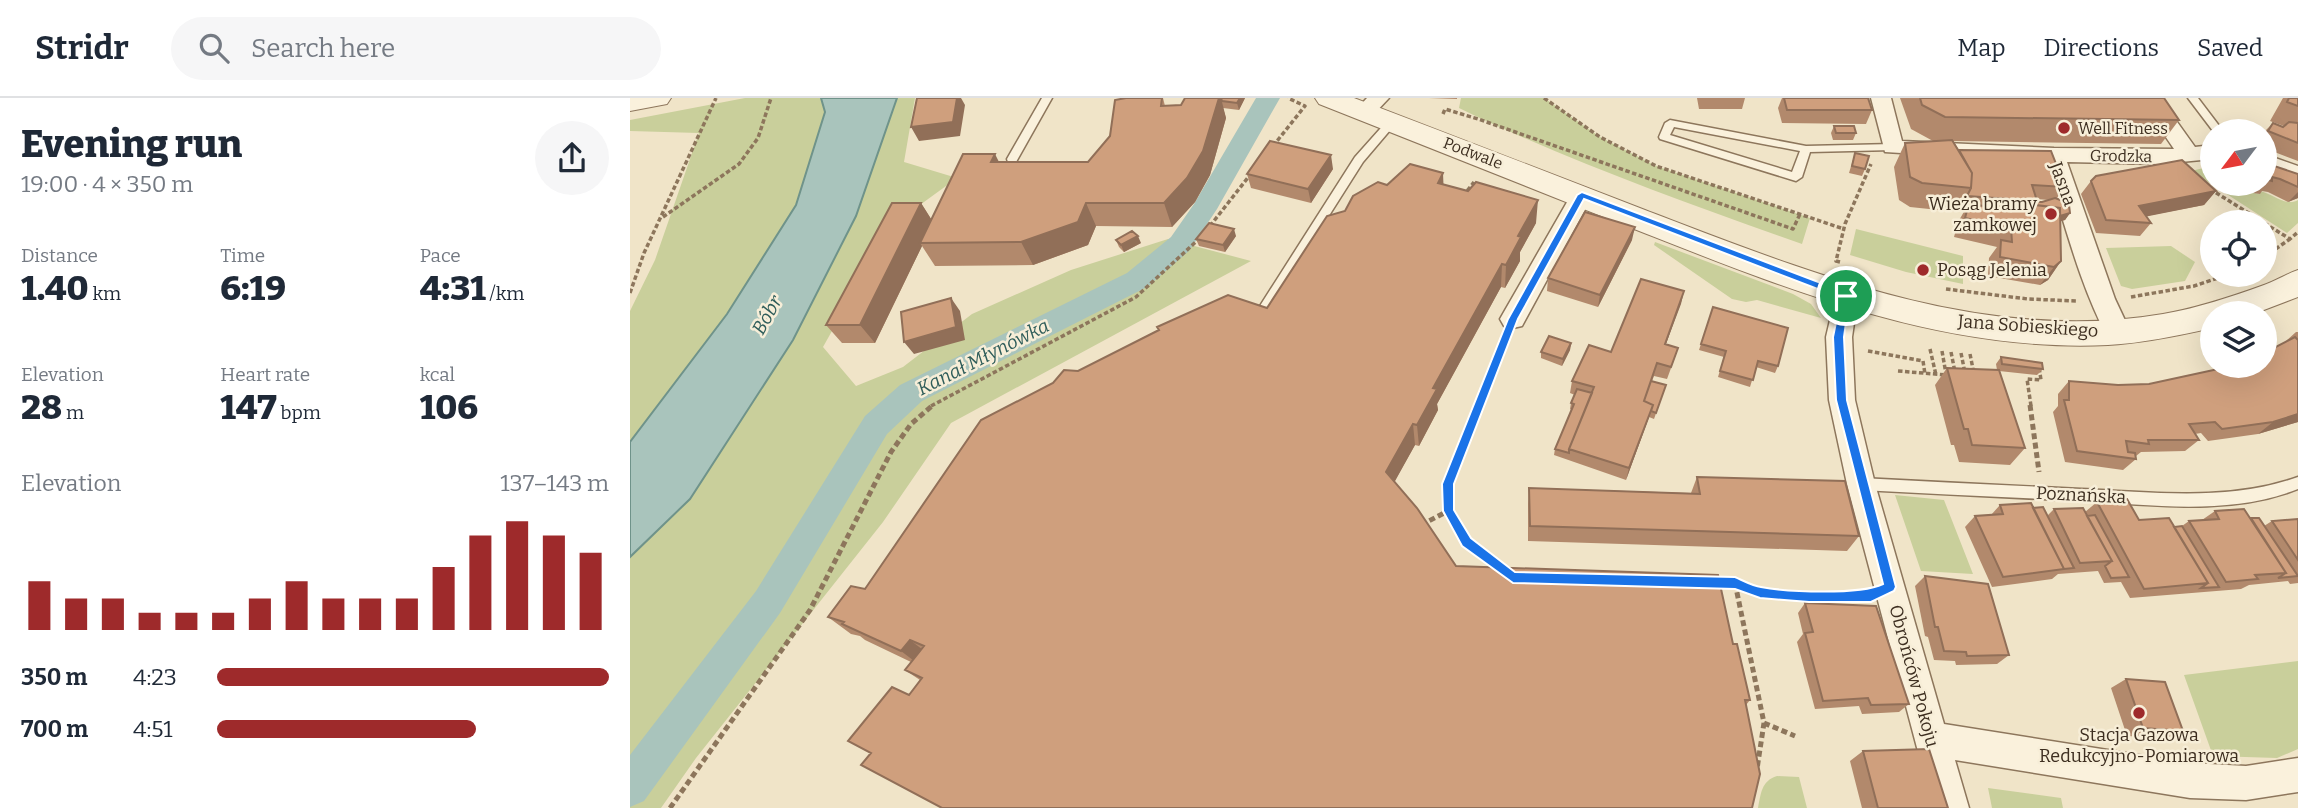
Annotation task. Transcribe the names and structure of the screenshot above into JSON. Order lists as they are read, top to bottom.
{
  "streets": {
    "street": [
      "Podwale",
      "Grodzka",
      "Jasna",
      "Jana Sobieskiego",
      "Obrońców Pokoju"
    ],
    "lane": ["Poznańska"]
  },
  "crossings": [
    ["Podwale", "Jana Sobieskiego"],
    ["Podwale", "Obrońców Pokoju"],
    ["Grodzka", "Jasna"],
    ["Jasna", "Jana Sobieskiego"],
    ["Jana Sobieskiego", "Obrońców Pokoju"],
    ["Poznańska", "Obrońców Pokoju"]
  ],
  "water": ["Bóbr", "Kanał Młynówka"],
  "places": [
    "Well Fitness",
    "Wieża bramy zamkowej",
    "Posąg Jelenia",
    "Stacja Gazowa Redukcyjno-Pomiarowa"
  ],
  "north": "bottom left",
  "page": {
    "header": "Stridr",
    "search": "Search here",
    "nav": ["Map", "Directions", "Saved"],
    "heading": ["Evening run", "19:00 · 4 × 350 m"],
    "stats": [
      ["Distance", "1.40 km"],
      ["Time", "6:19"],
      ["Pace", "4:31 /km"],
      ["Elevation", "28 m"],
      ["Heart rate", "147 bpm"],
      ["kcal", "106"]
    ],
    "chart": ["Elevation", "137–143 m"],
    "list": [
      {
        "name": "350 m",
        "note": "4:23"
      },
      {
        "name": "700 m",
        "note": "4:51"
      }
    ]
  }
}
